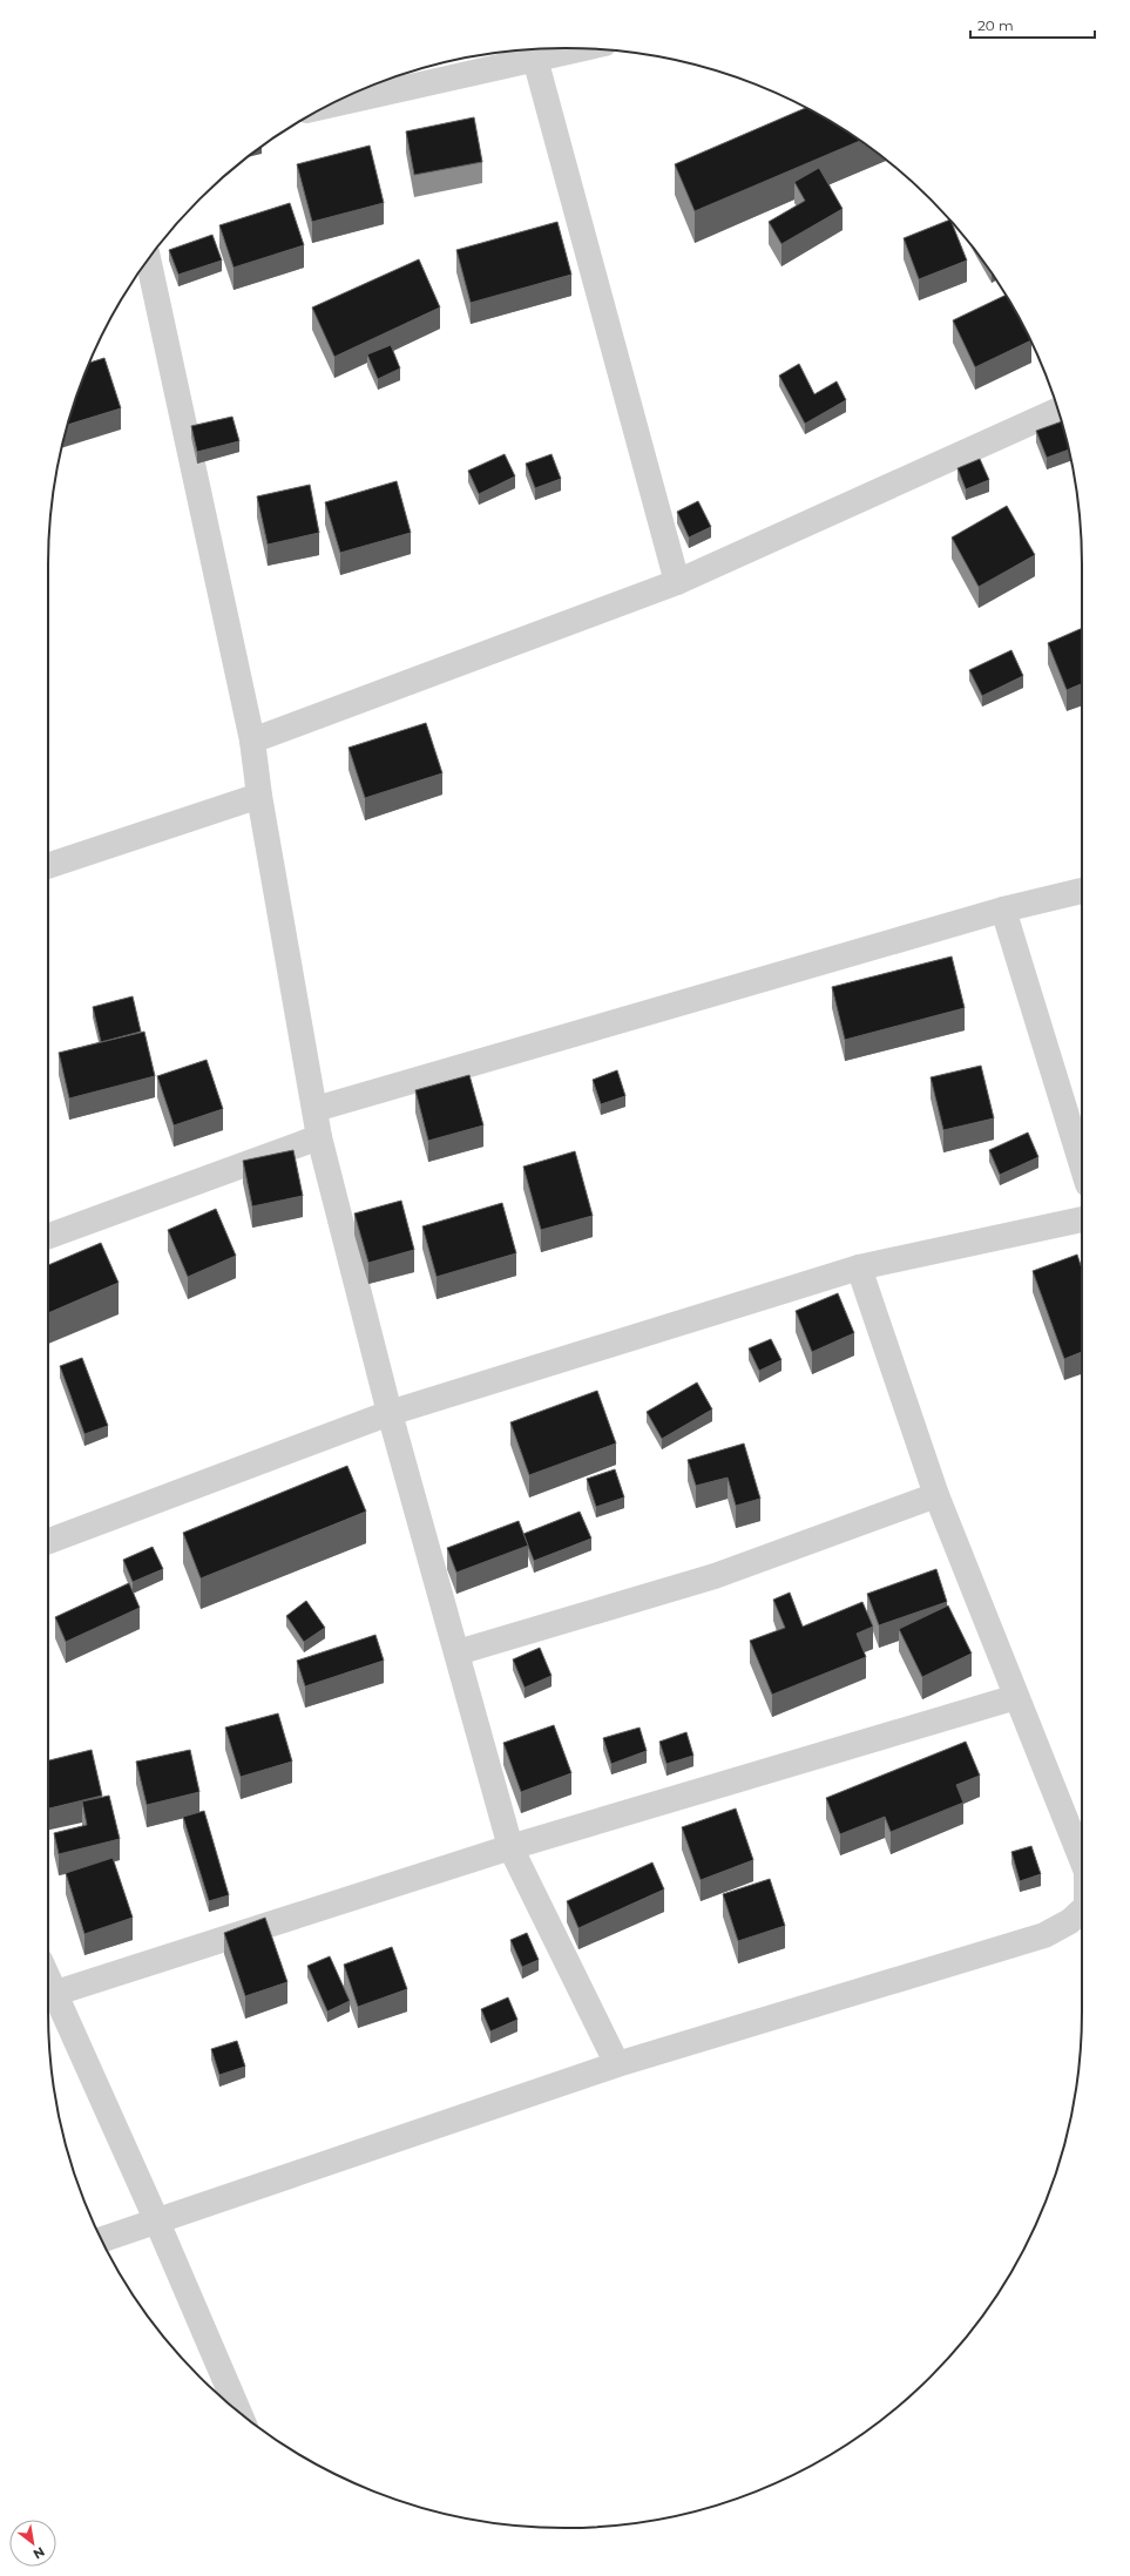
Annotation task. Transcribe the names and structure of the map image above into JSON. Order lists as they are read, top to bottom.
{
  "scale_bar": "20 m",
  "north": "bottom right"
}
